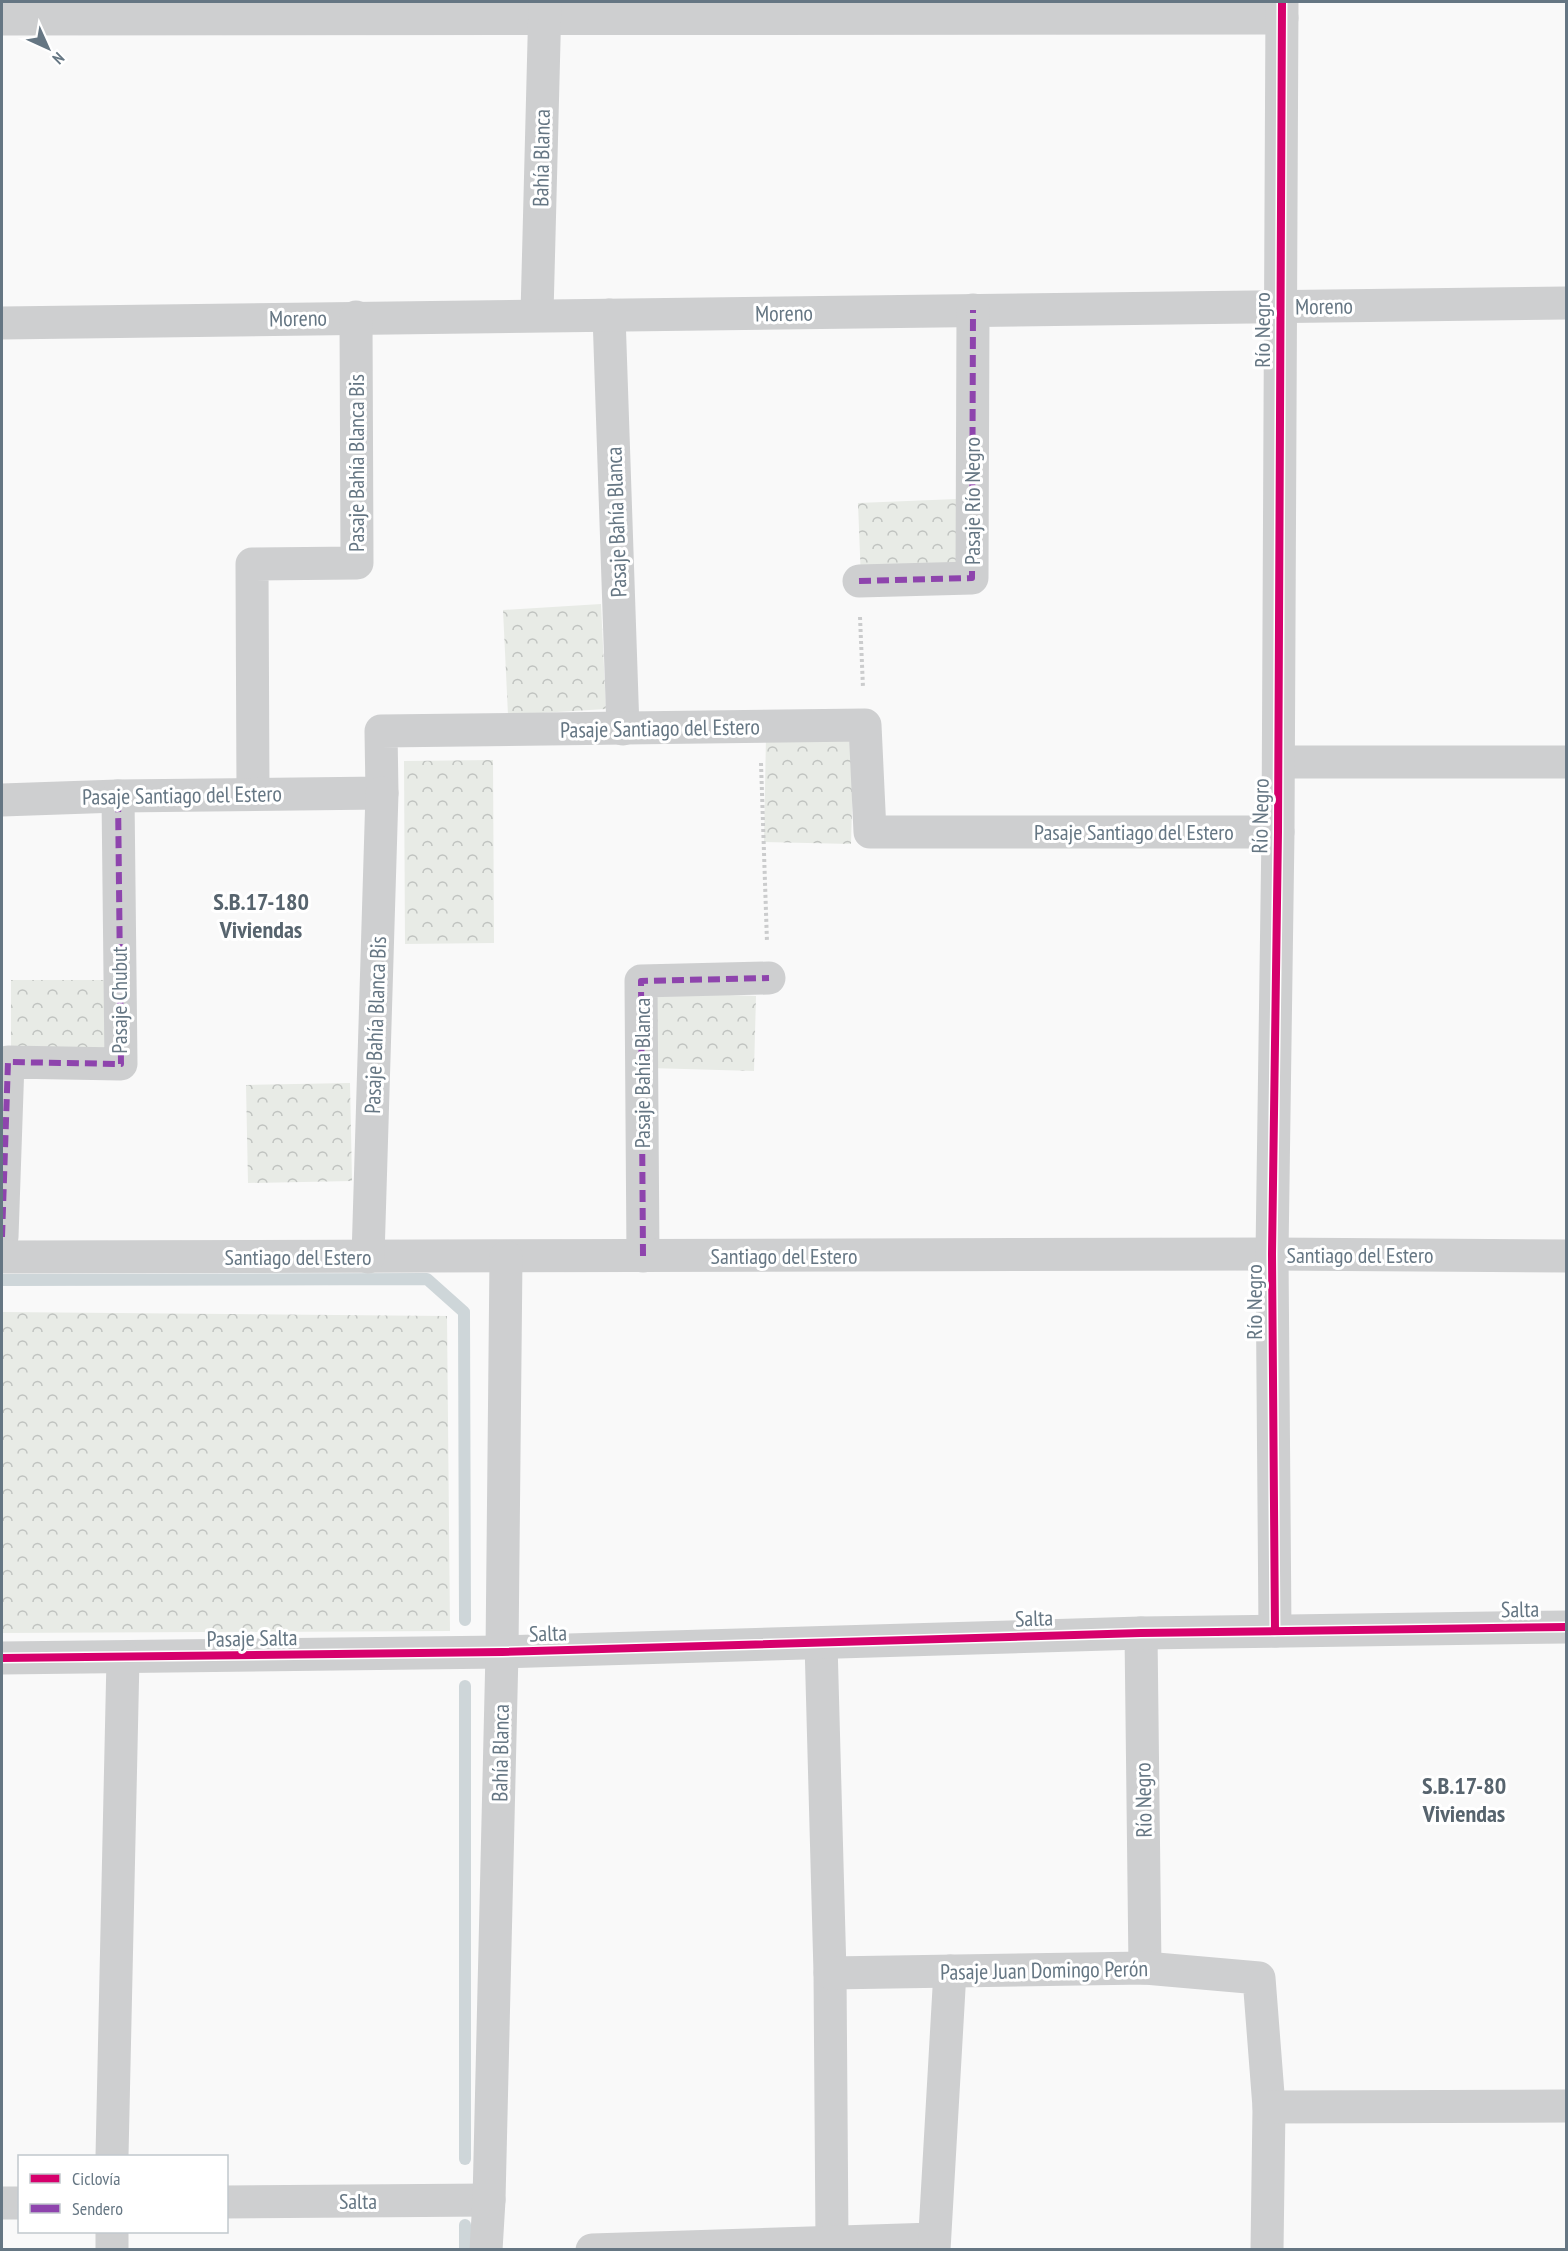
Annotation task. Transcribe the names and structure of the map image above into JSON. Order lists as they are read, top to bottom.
{
  "streets": {
    "street": [
      "Bahía Blanca",
      "Moreno",
      "Río Negro",
      "Pasaje Bahía Blanca Bis",
      "Pasaje Río Negro",
      "Pasaje Bahía Blanca",
      "Pasaje Santiago del Estero",
      "Pasaje Chubut",
      "Santiago del Estero",
      "Salta",
      "Pasaje Salta",
      "Pasaje Juan Domingo Perón"
    ]
  },
  "crossings": [
    ["Bahía Blanca", "Moreno"],
    ["Bahía Blanca", "Santiago del Estero"],
    ["Bahía Blanca", "Salta"],
    ["Bahía Blanca", "Pasaje Salta"],
    ["Moreno", "Río Negro"],
    ["Moreno", "Pasaje Bahía Blanca Bis"],
    ["Moreno", "Pasaje Río Negro"],
    ["Moreno", "Pasaje Bahía Blanca"],
    ["Río Negro", "Pasaje Santiago del Estero"],
    ["Río Negro", "Santiago del Estero"],
    ["Río Negro", "Salta"],
    ["Río Negro", "Pasaje Juan Domingo Perón"],
    ["Pasaje Bahía Blanca Bis", "Pasaje Santiago del Estero"],
    ["Pasaje Bahía Blanca Bis", "Santiago del Estero"],
    ["Pasaje Bahía Blanca", "Pasaje Santiago del Estero"],
    ["Pasaje Bahía Blanca", "Santiago del Estero"],
    ["Pasaje Santiago del Estero", "Pasaje Chubut"],
    ["Salta", "Pasaje Salta"]
  ],
  "districts": ["S.B.17-180 Viviendas", "S.B.17-80 Viviendas"],
  "legend": ["Ciclovía", "Sendero"],
  "north": "bottom right"
}
